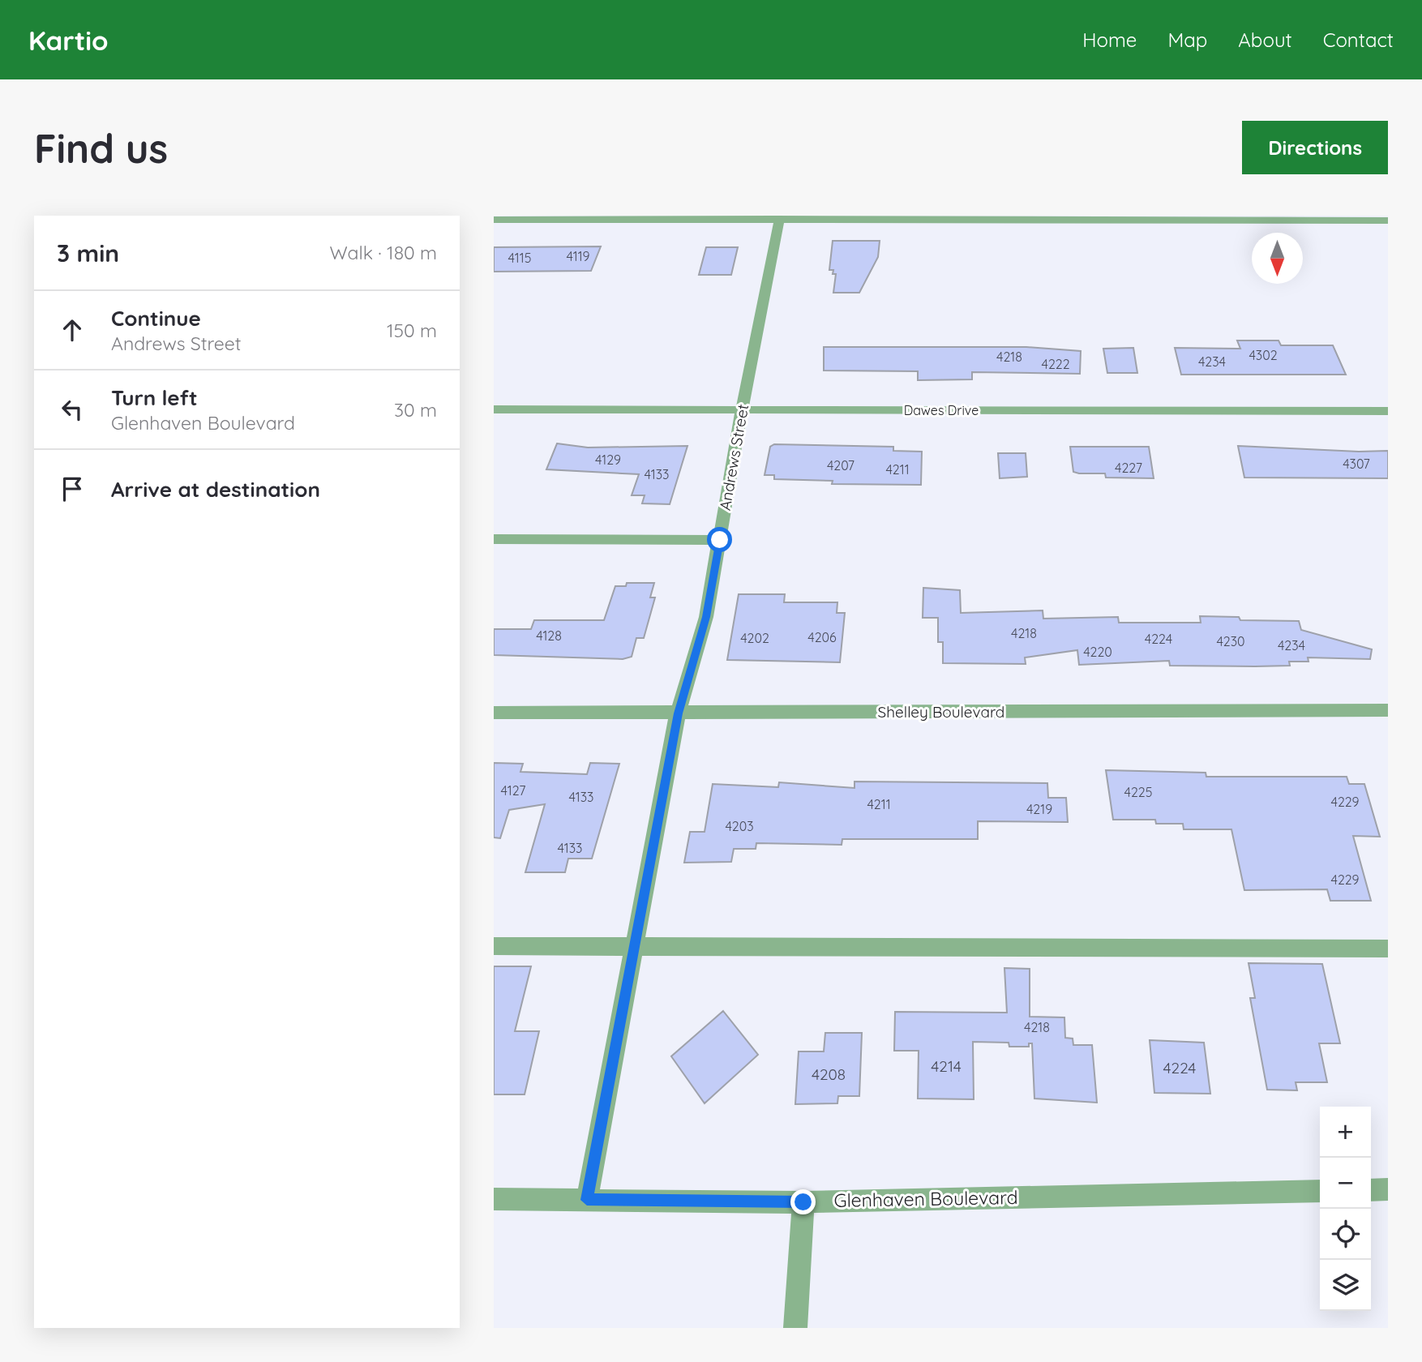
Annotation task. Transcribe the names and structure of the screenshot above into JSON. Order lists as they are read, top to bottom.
{
  "streets": {
    "street": [
      "Dawes Drive",
      "Andrews Street",
      "Shelley Boulevard",
      "Glenhaven Boulevard"
    ]
  },
  "crossings": [
    ["Dawes Drive", "Andrews Street"],
    ["Andrews Street", "Shelley Boulevard"],
    ["Andrews Street", "Glenhaven Boulevard"]
  ],
  "house_numbers": [
    "4119",
    "4115",
    "4302",
    "4218",
    "4234",
    "4222",
    "4129",
    "4307",
    "4207",
    "4227",
    "4211",
    "4133",
    "4218",
    "4128",
    "4206",
    "4202",
    "4224",
    "4230",
    "4234",
    "4220",
    "4127",
    "4225",
    "4133",
    "4229",
    "4211",
    "4219",
    "4203",
    "4133",
    "4229",
    "4218",
    "4214",
    "4224",
    "4208"
  ],
  "north": "bottom",
  "page": {
    "header": "Kartio",
    "nav": [
      "Home",
      "Map",
      "About",
      "Contact"
    ],
    "buttons": "Directions",
    "title": "Find us",
    "heading": ["3 min", "Walk · 180 m"],
    "list": [
      ["Continue", "Andrews Street", "150 m"],
      ["Turn left", "Glenhaven Boulevard", "30 m"],
      "Arrive at destination"
    ],
    "map_buttons": ["+", "−"]
  }
}
